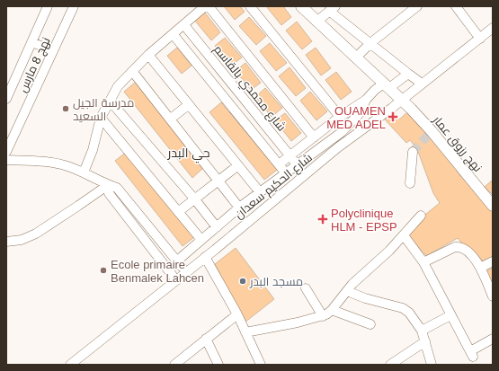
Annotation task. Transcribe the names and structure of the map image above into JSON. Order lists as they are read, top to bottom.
{
  "streets": {
    "main road": ["نهج رزوق عمار"],
    "street": ["نهج 8 مارس", "شارع محمدي بالقاسم", "شارع الحكيم سعدان"]
  },
  "crossings": [
    ["نهج رزوق عمار", "شارع الحكيم سعدان"]
  ],
  "districts": ["حي البدر"],
  "places": {
    "other": ["مدرسة الجيل السعيد", "Ecole primaire Benmalek Lahcen", "مسجد البدر"],
    "health": ["OUAMEN MED ADEL", "Polyclinique HLM - EPSP"]
  }
}
